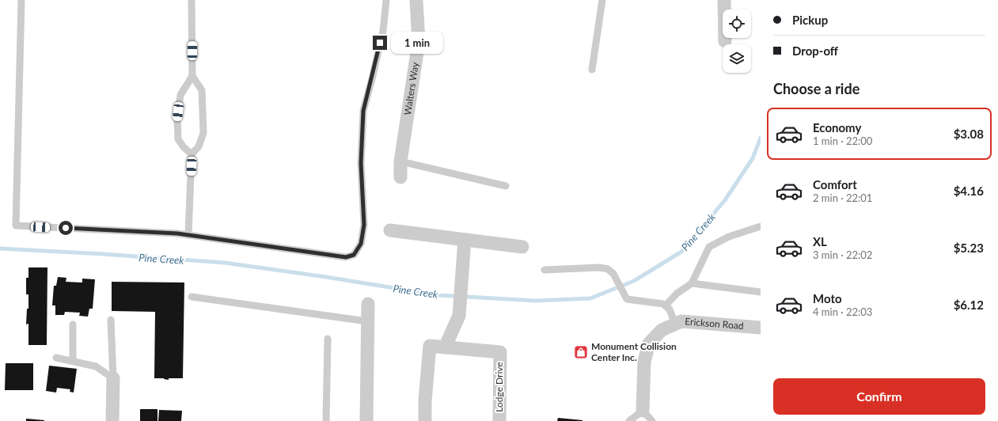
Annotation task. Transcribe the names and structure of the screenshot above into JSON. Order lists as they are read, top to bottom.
{
  "streets": {
    "street": ["Walters Way", "Erickson Road", "Lodge Drive"]
  },
  "water": ["Pine Creek"],
  "places": {
    "shop": ["Monument Collision Center Inc."]
  },
  "page": {
    "banner": ["Pickup", "Drop-off"],
    "bubble": "1 min",
    "heading": "Choose a ride",
    "list": [
      {
        "name": "Economy",
        "note": "1 min · 22:00",
        "value": "$3.08"
      },
      {
        "name": "Comfort",
        "note": "2 min · 22:01",
        "value": "$4.16"
      },
      {
        "name": "XL",
        "note": "3 min · 22:02",
        "value": "$5.23"
      },
      {
        "name": "Moto",
        "note": "4 min · 22:03",
        "value": "$6.12"
      }
    ],
    "buttons": "Confirm"
  }
}
